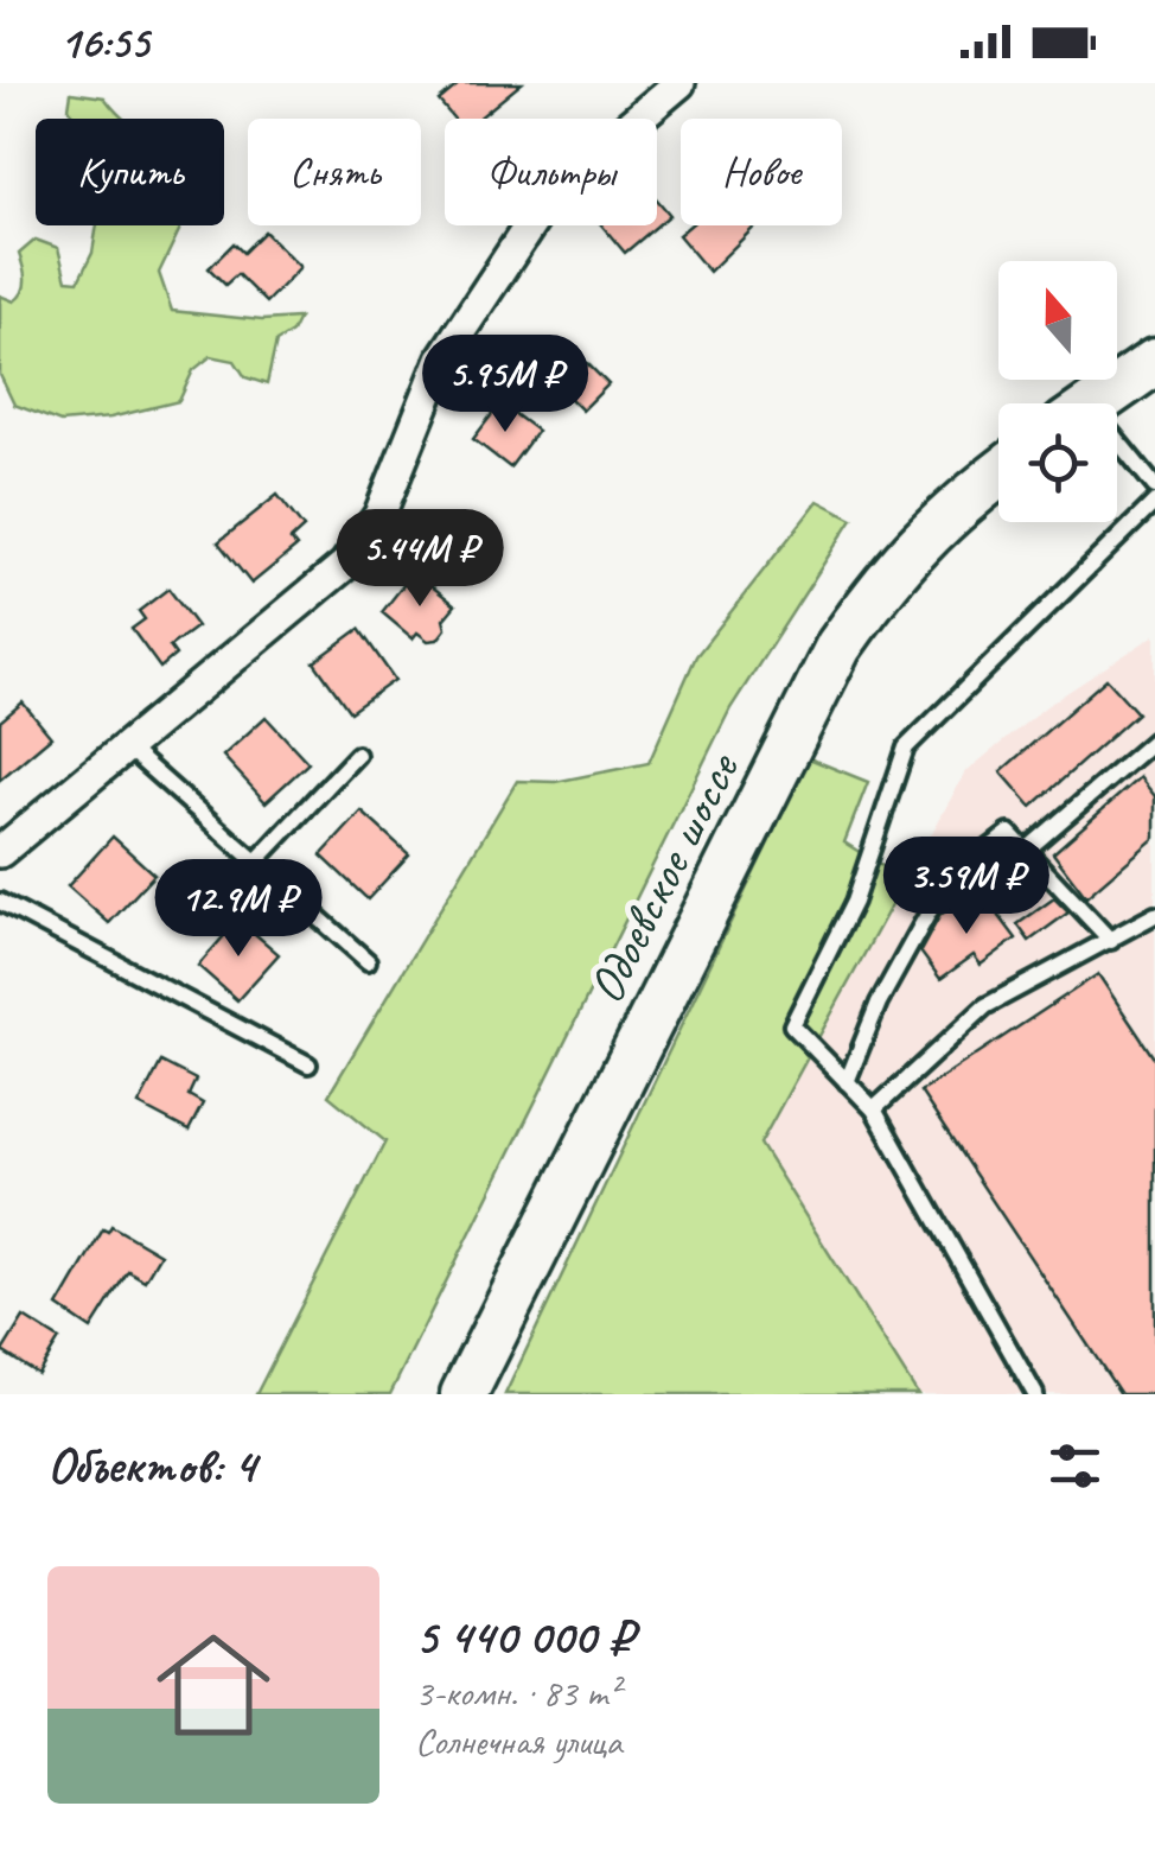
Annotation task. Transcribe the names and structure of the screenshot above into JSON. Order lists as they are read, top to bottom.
{
  "streets": {
    "main road": ["Одоевское шоссе"]
  },
  "north": "top",
  "page": {
    "status": "16:55",
    "chip": [
      "Купить",
      "Снять",
      "Фильтры",
      "Новое"
    ],
    "price": [
      "5.95M ₽",
      "5.44M ₽",
      "3.59M ₽",
      "12.9M ₽"
    ],
    "heading": "Объектов: 4",
    "list": [
      {
        "name": "5 440 000 ₽",
        "note": "3-комн. · 83 m² · Солнечная улица"
      }
    ]
  }
}
